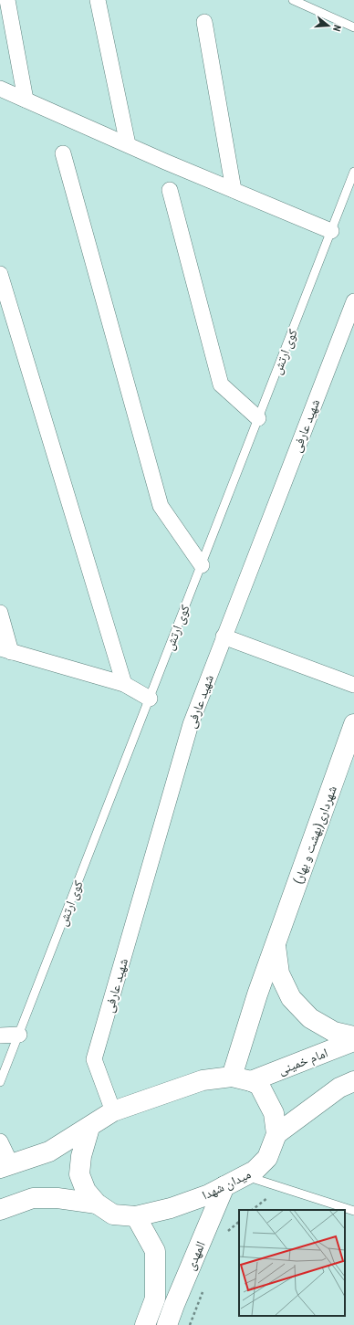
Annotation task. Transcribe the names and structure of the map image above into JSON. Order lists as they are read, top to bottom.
{
  "streets": {
    "main road": [
      "شهرداری(بهشت و بهار)",
      "امام خمینی",
      "میدان شهدا",
      "المهدی"
    ],
    "street": ["شهید عارفی"],
    "lane": ["کوی ارتش"]
  },
  "crossings": [
    ["امام خمینی", "میدان شهدا"],
    ["میدان شهدا", "المهدی"]
  ],
  "north": "right"
}
